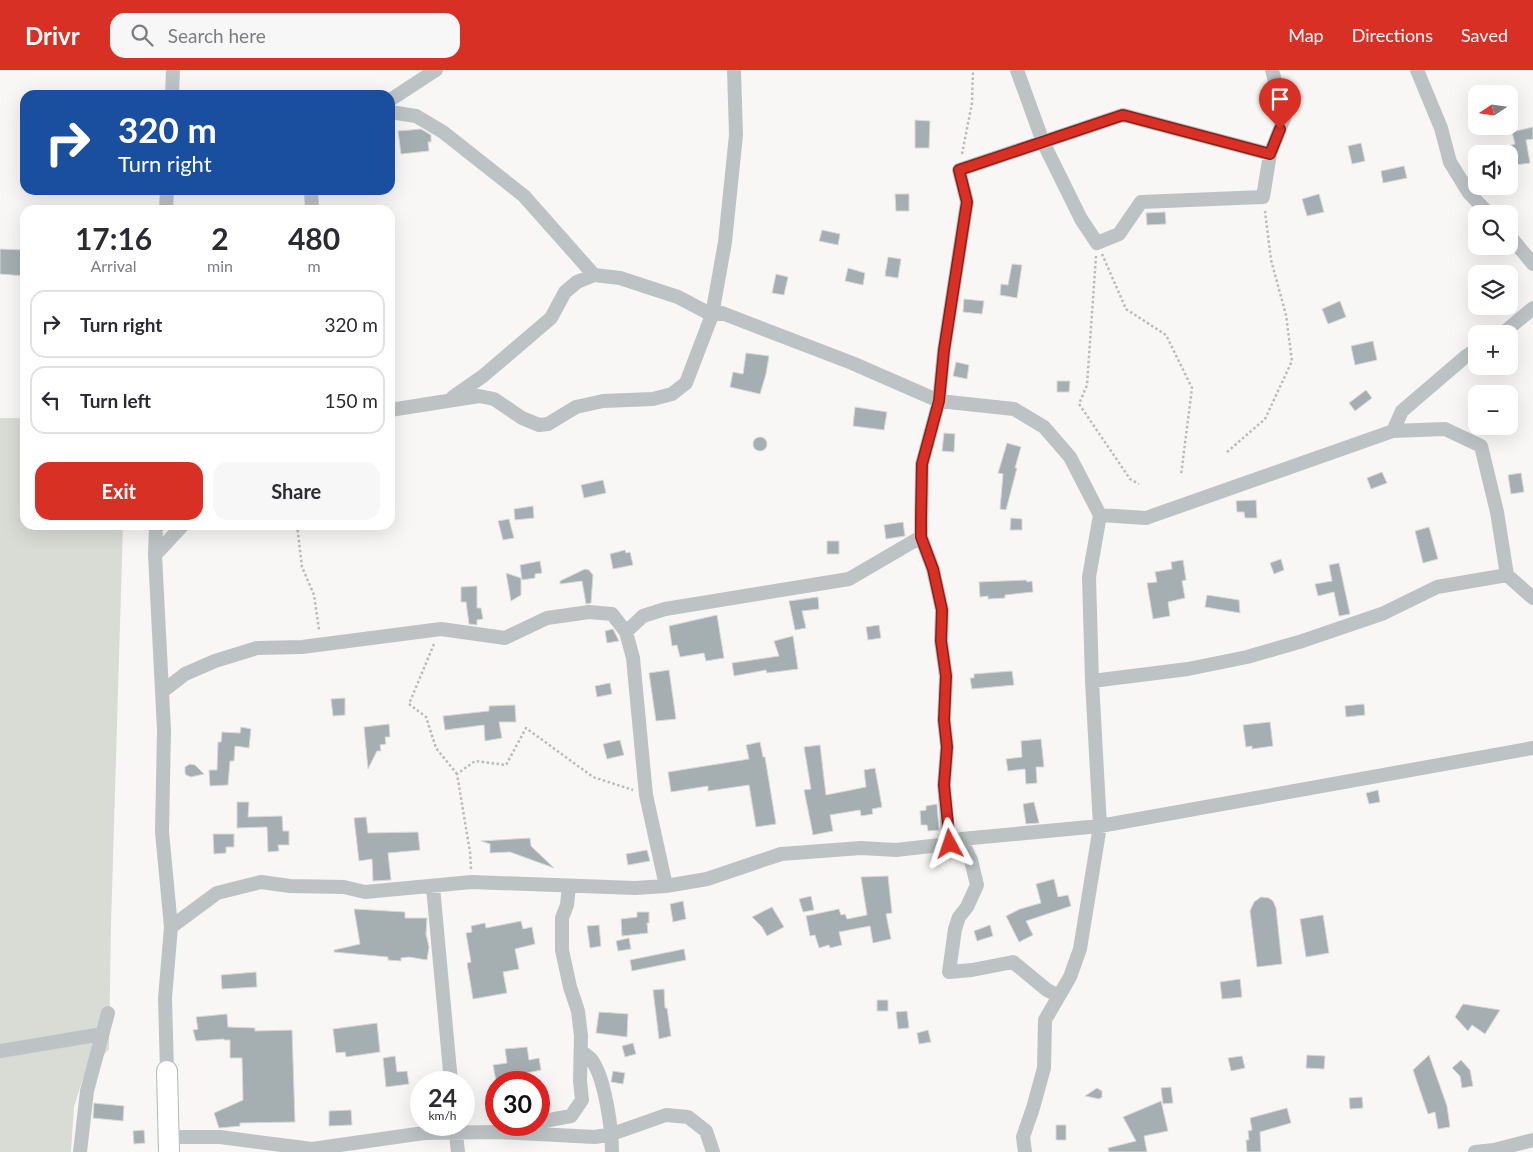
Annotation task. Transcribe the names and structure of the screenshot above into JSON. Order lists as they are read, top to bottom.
{
  "north": "left",
  "page": {
    "header": "Drivr",
    "search": "Search here",
    "nav": ["Map", "Directions", "Saved"],
    "map_buttons": ["+", "−"],
    "turn": ["320 m", "Turn right"],
    "eta": [
      "17:16",
      "Arrival",
      "2",
      "min",
      "480",
      "m"
    ],
    "list": [
      {
        "name": "Turn right",
        "value": "320 m"
      },
      {
        "name": "Turn left",
        "value": "150 m"
      }
    ],
    "buttons": ["Exit", "Share"],
    "speed": "24 km/h",
    "limit": "30"
  }
}
